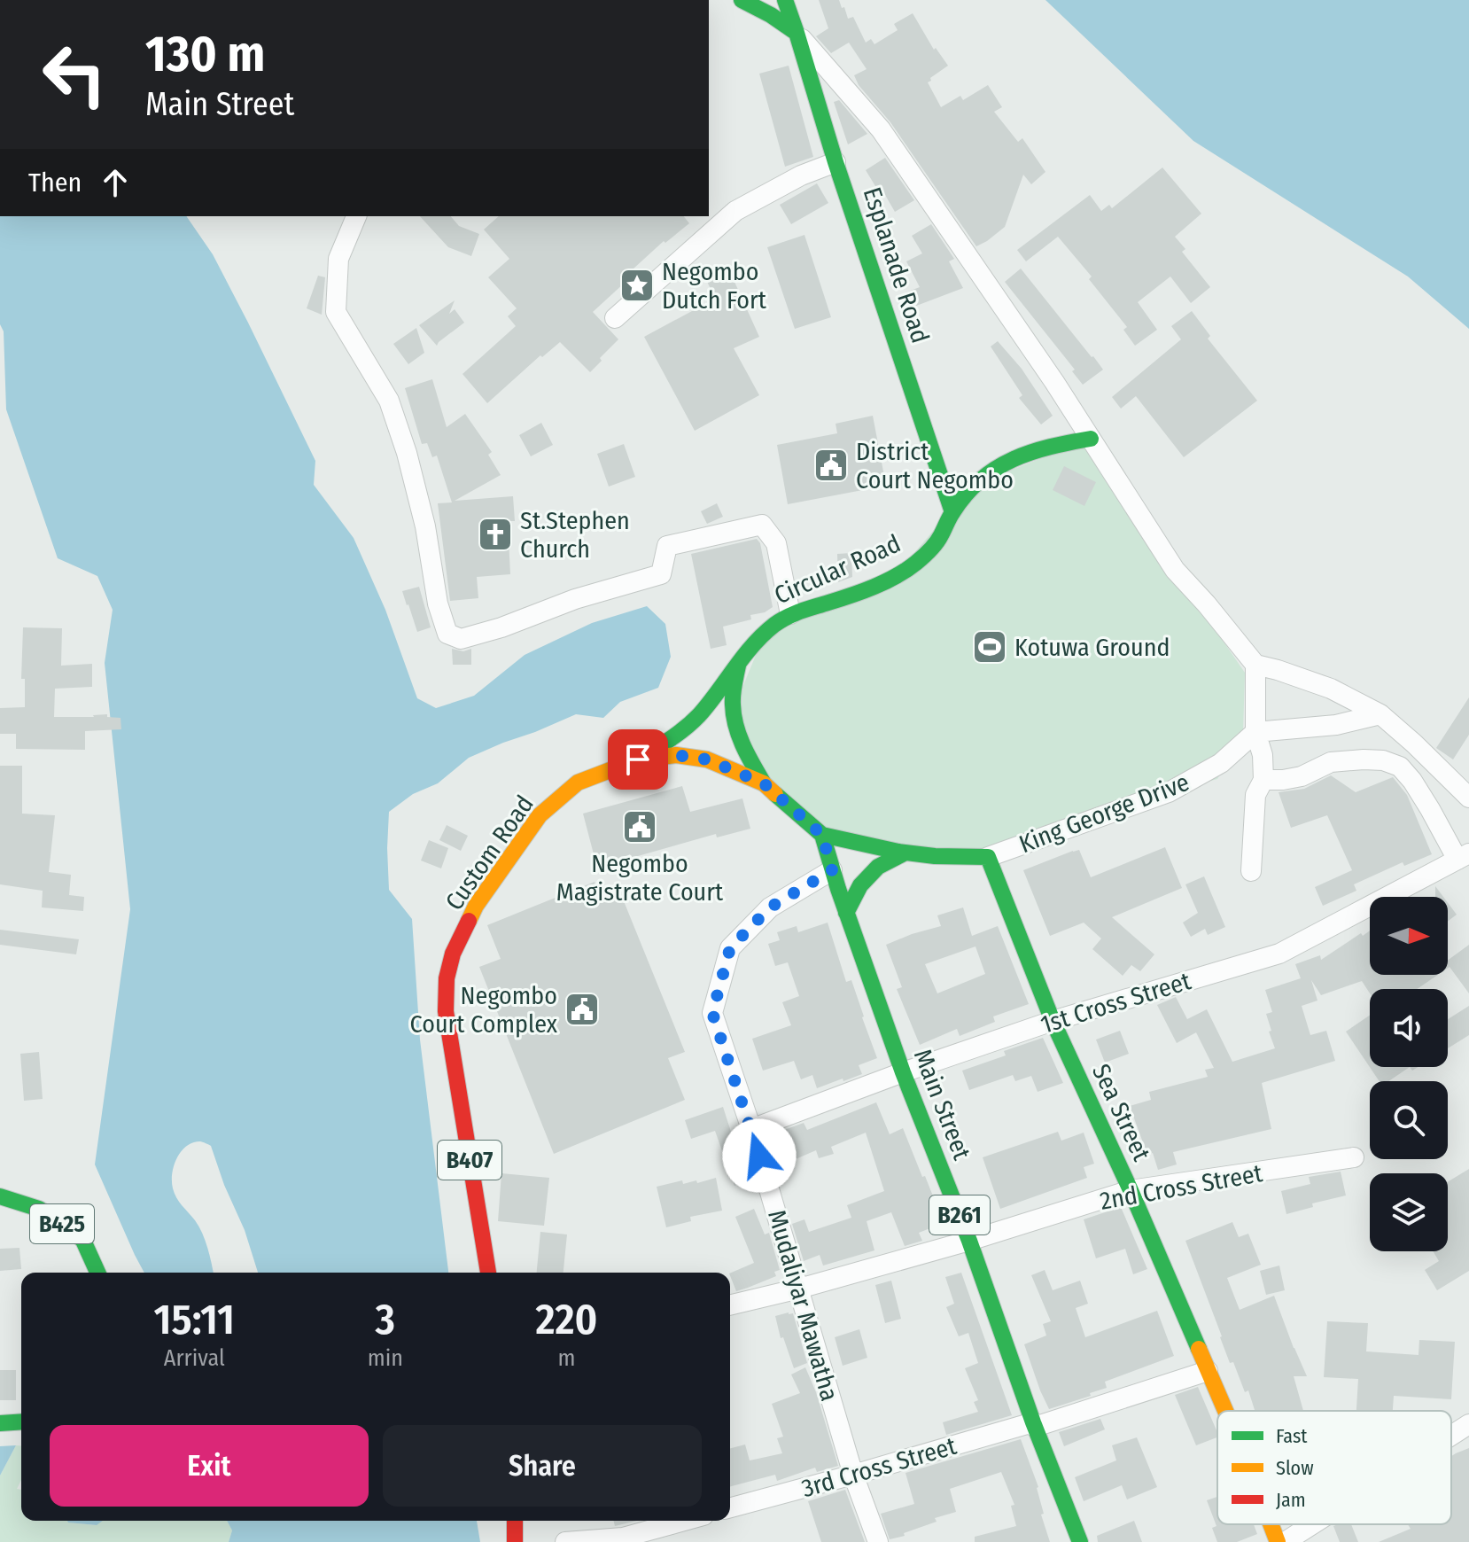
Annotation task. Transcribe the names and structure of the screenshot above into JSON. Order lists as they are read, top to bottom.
{
  "streets": {
    "street": [
      "Esplanade Road",
      "Circular Road",
      "King George Drive",
      "Custom Road",
      "1st Cross Street",
      "Main Street",
      "Sea Street",
      "B407",
      "2nd Cross Street",
      "B261",
      "B425",
      "Mudaliyar Mawatha",
      "3rd Cross Street"
    ]
  },
  "crossings": [
    ["Esplanade Road", "Circular Road"],
    ["Circular Road", "Custom Road"],
    ["King George Drive", "Sea Street"],
    ["1st Cross Street", "Main Street"],
    ["1st Cross Street", "Sea Street"],
    ["1st Cross Street", "Mudaliyar Mawatha"],
    ["Main Street", "2nd Cross Street"],
    ["Main Street", "Mudaliyar Mawatha"],
    ["Main Street", "3rd Cross Street"],
    ["Sea Street", "2nd Cross Street"],
    ["Sea Street", "3rd Cross Street"],
    ["2nd Cross Street", "Mudaliyar Mawatha"],
    ["Mudaliyar Mawatha", "3rd Cross Street"]
  ],
  "places": {
    "place": ["Negombo Dutch Fort"],
    "public building": ["District Court Negombo", "Negombo Magistrate Court", "Negombo Court Complex"],
    "church": ["St.Stephen Church"],
    "sports": ["Kotuwa Ground"]
  },
  "legend": ["Fast", "Slow", "Jam"],
  "north": "right",
  "page": {
    "turn": ["130 m", "Main Street"],
    "then": "Then",
    "eta": [
      "15:11",
      "Arrival",
      "3",
      "min",
      "220",
      "m"
    ],
    "buttons": ["Exit", "Share"]
  }
}
